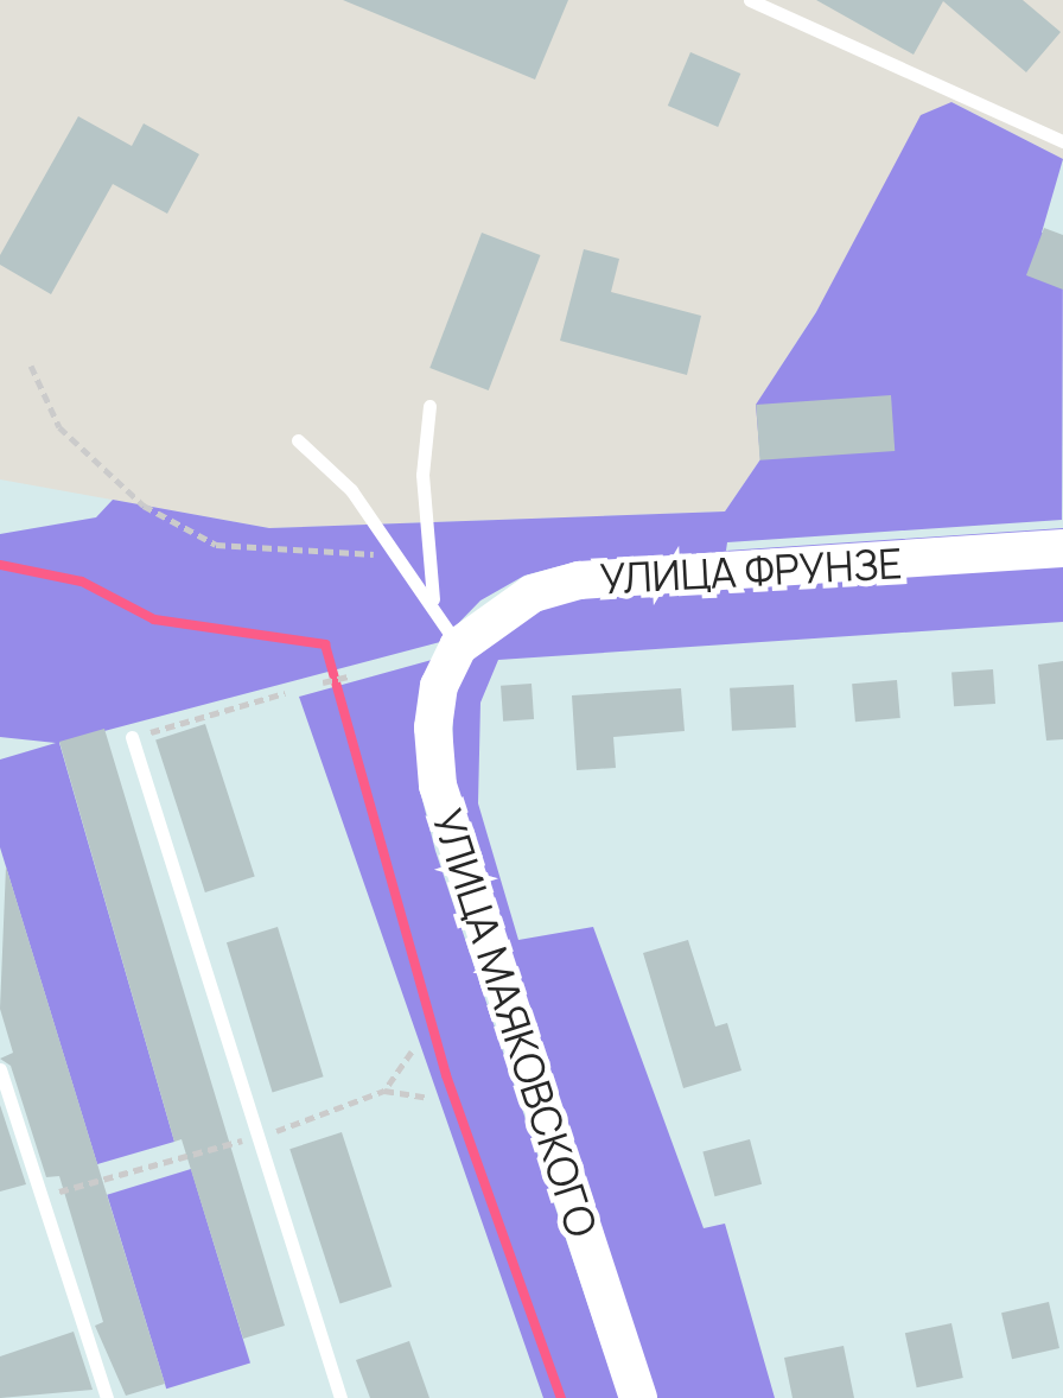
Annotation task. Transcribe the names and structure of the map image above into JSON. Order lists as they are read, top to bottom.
{
  "streets": {
    "main road": ["УЛИЦА ФРУНЗЕ", "УЛИЦА МАЯКОВСКОГО"]
  },
  "crossings": [
    ["УЛИЦА ФРУНЗЕ", "УЛИЦА МАЯКОВСКОГО"]
  ]
}
